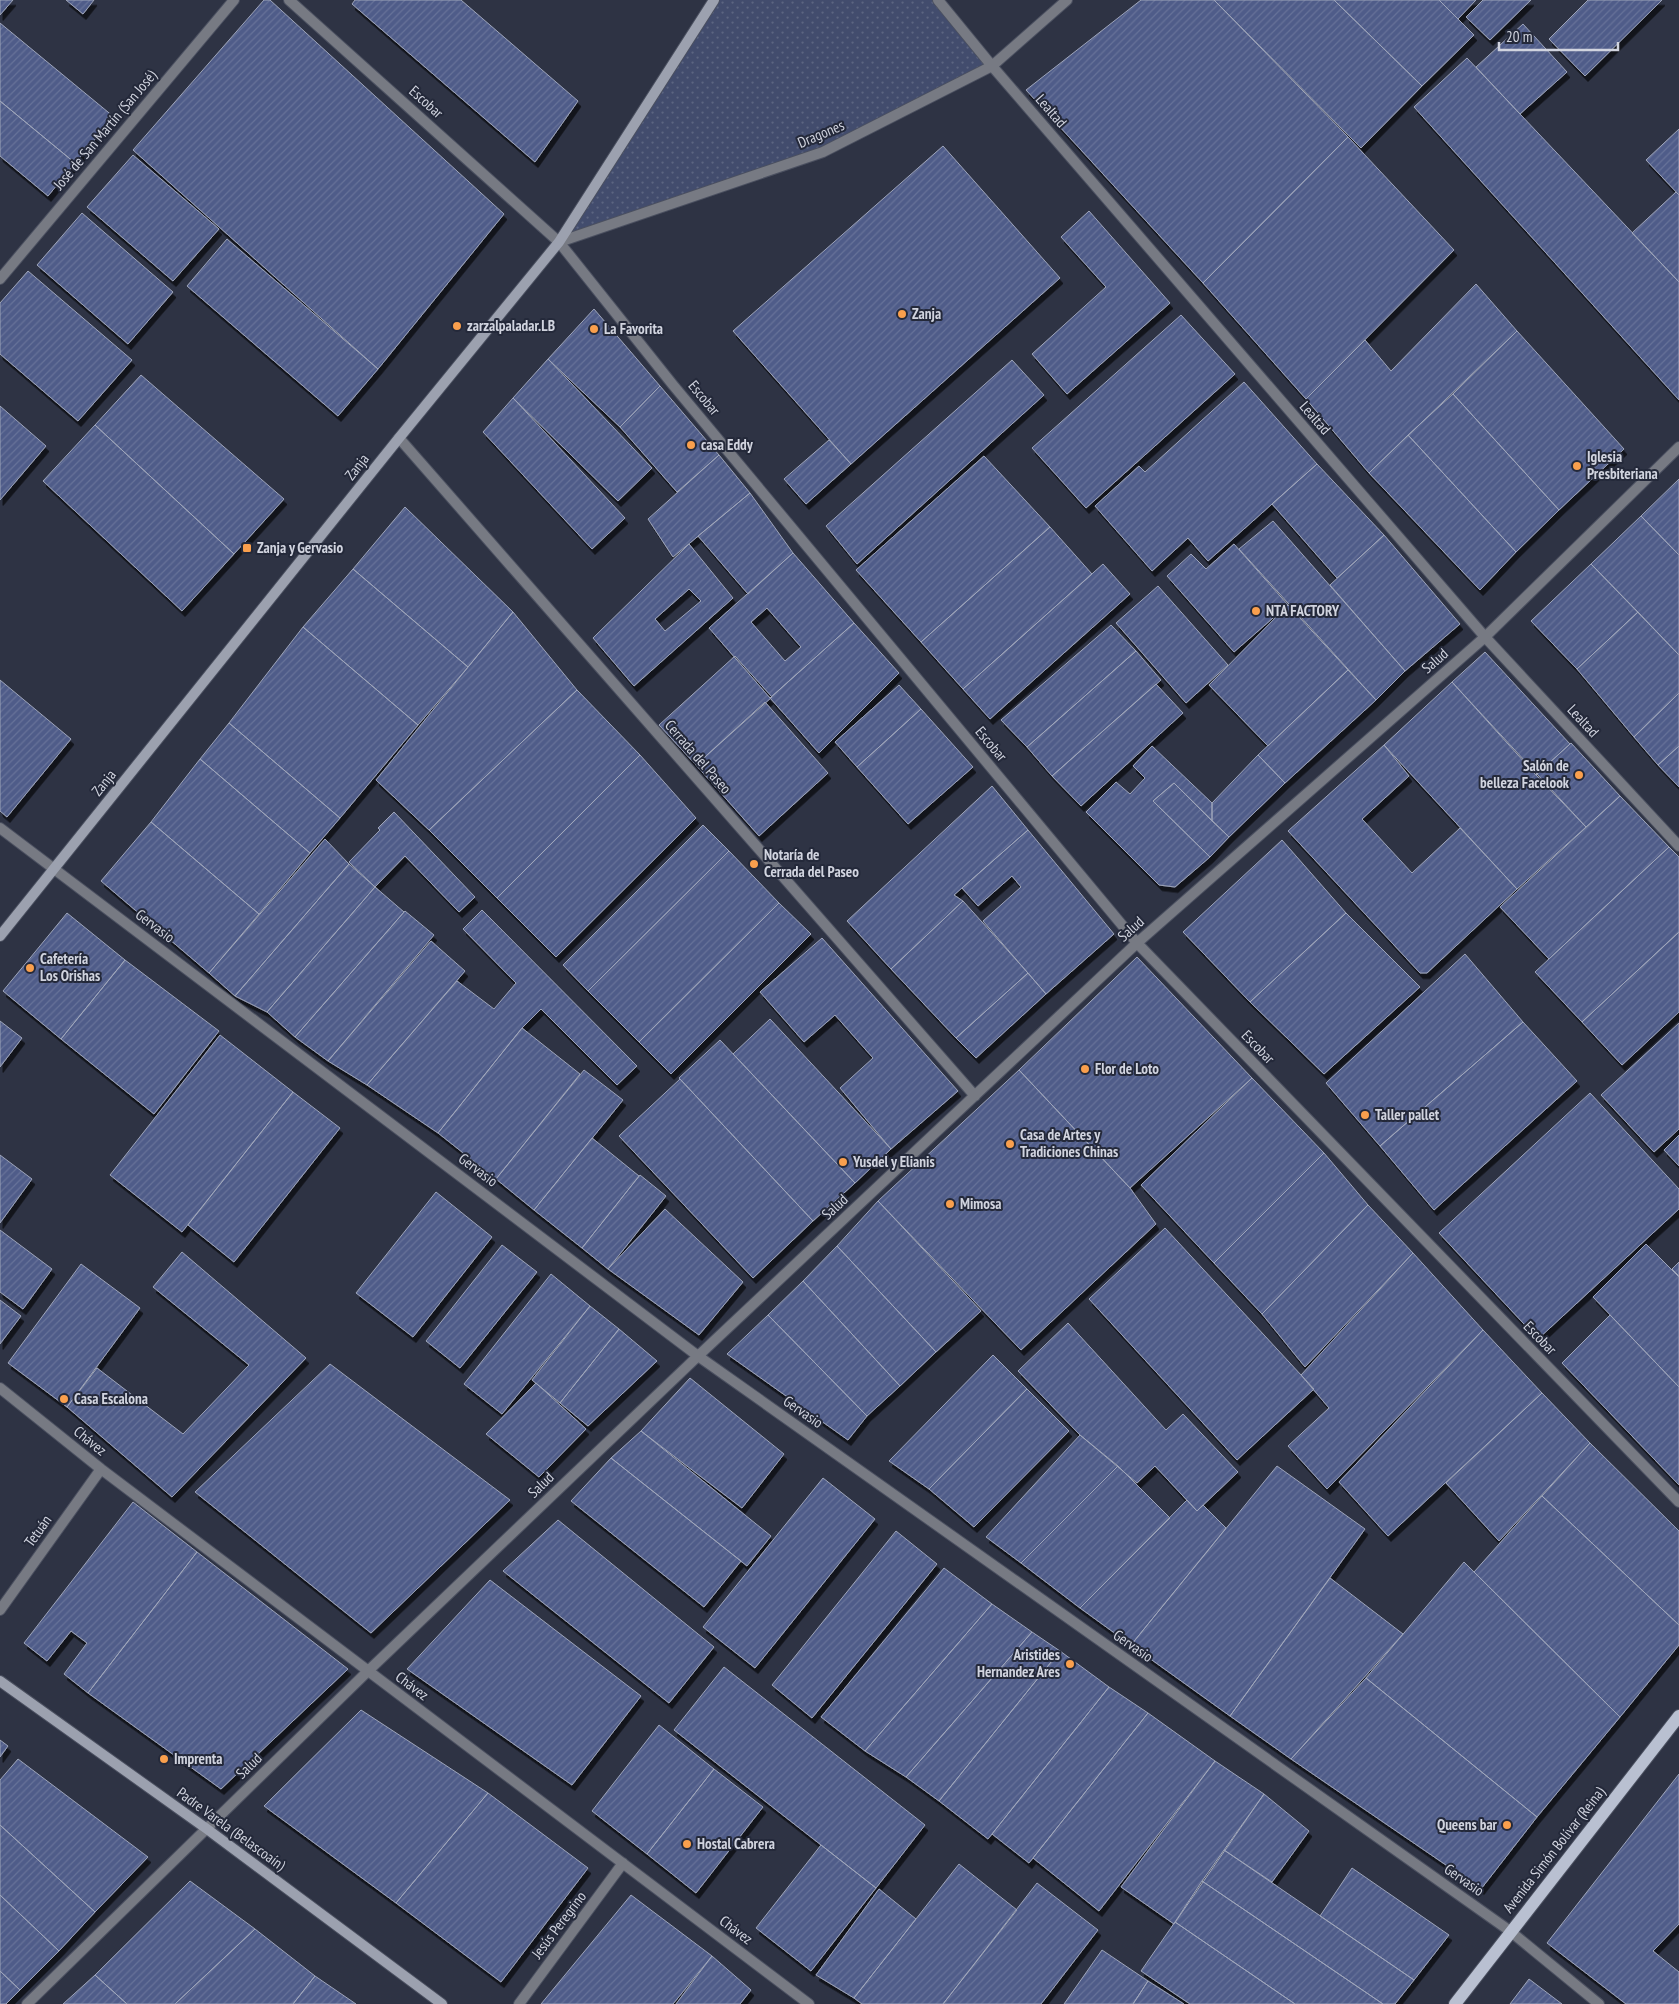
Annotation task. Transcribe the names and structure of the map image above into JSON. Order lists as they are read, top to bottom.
{
  "streets": {
    "main road": ["Zanja", "Padre Varela (Belascoaín)", "Avenida Simón Bolívar (Reina)"],
    "street": [
      "Escobar",
      "Lealtad",
      "José de San Martín (San José)",
      "Dragones",
      "Salud",
      "Cerrada del Paseo",
      "Gervasio",
      "Chávez",
      "Tetuán",
      "Jesús Peregrino"
    ]
  },
  "crossings": [
    ["Escobar", "Dragones"],
    ["Escobar", "Zanja"],
    ["Escobar", "Salud"],
    ["Lealtad", "Dragones"],
    ["Lealtad", "Salud"],
    ["Dragones", "Zanja"],
    ["Zanja", "Cerrada del Paseo"],
    ["Zanja", "Gervasio"],
    ["Salud", "Cerrada del Paseo"],
    ["Salud", "Gervasio"],
    ["Salud", "Chávez"],
    ["Salud", "Padre Varela (Belascoaín)"],
    ["Gervasio", "Avenida Simón Bolívar (Reina)"],
    ["Chávez", "Tetuán"],
    ["Chávez", "Jesús Peregrino"]
  ],
  "places": {
    "other": [
      "Zanja",
      "zarzalpaladar.LB",
      "La Favorita",
      "casa Eddy",
      "Iglesia Presbiteriana",
      "NTA FACTORY",
      "Salón de belleza Facelook",
      "Notaría de Cerrada del Paseo",
      "Cafetería Los Orishas",
      "Flor de Loto",
      "Taller pallet",
      "Casa de Artes y Tradiciones Chinas",
      "Yusdel y Elianis",
      "Mimosa",
      "Casa Escalona",
      "Aristides Hernandez Ares",
      "Imprenta",
      "Queens bar",
      "Hostal Cabrera"
    ],
    "transit": ["Zanja y Gervasio"]
  },
  "scale_bar": "20 m"
}
